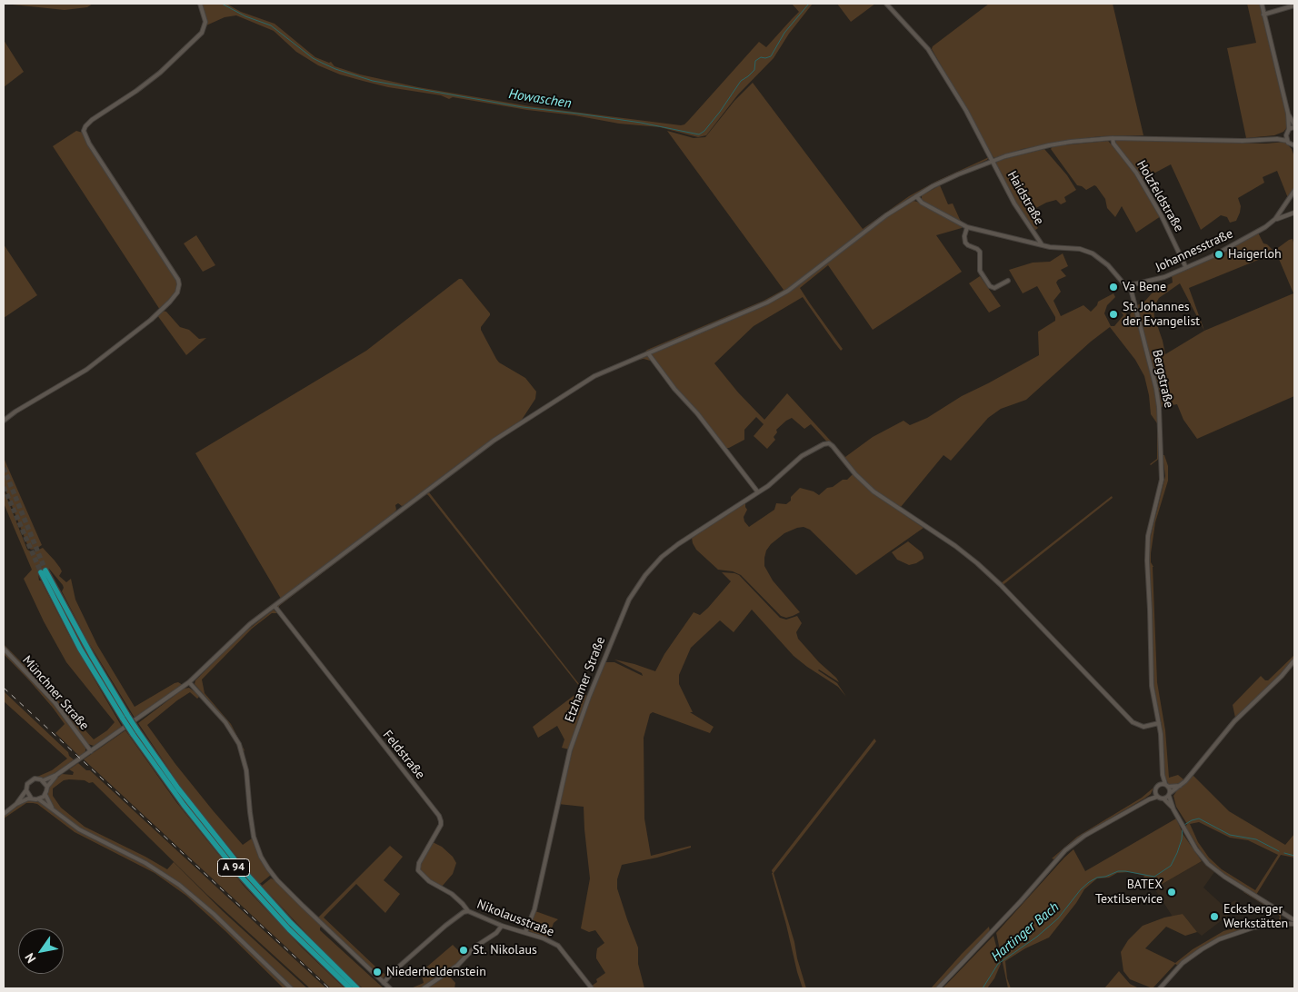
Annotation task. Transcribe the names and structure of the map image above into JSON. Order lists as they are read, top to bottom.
{
  "streets": {
    "highway": ["A 94"],
    "street": [
      "Holzfeldstraße",
      "Haidstraße",
      "Johannesstraße",
      "Bergstraße",
      "Etzhamer Straße",
      "Münchner Straße",
      "Feldstraße",
      "Nikolausstraße"
    ]
  },
  "crossings": [
    ["Holzfeldstraße", "Johannesstraße"],
    ["Johannesstraße", "Bergstraße"],
    ["Bergstraße", "Etzhamer Straße"],
    ["Etzhamer Straße", "Nikolausstraße"],
    ["Feldstraße", "Nikolausstraße"]
  ],
  "water": ["Howaschen", "Hartinger Bach"],
  "places": [
    "Haigerloh",
    "Va Bene",
    "St. Johannes der Evangelist",
    "BATEX Textilservice",
    "Ecksberger Werkstätten",
    "St. Nikolaus",
    "Niederheldenstein"
  ],
  "north": "bottom left"
}
